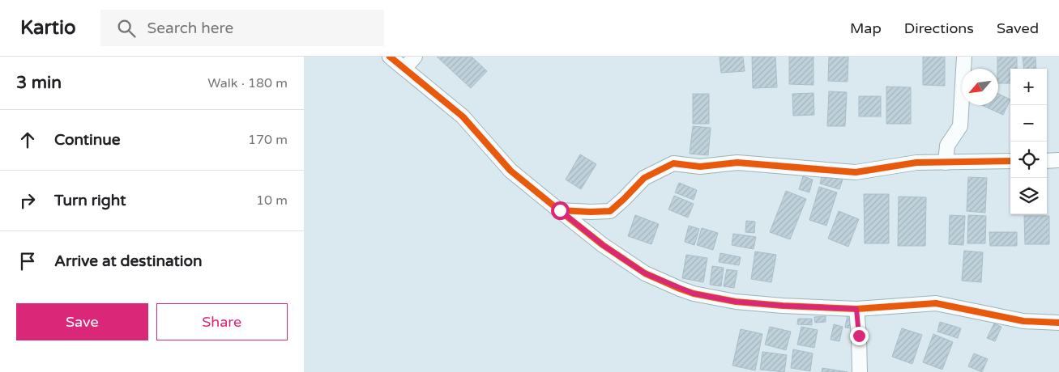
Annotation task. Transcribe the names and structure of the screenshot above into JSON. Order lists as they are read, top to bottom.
{
  "north": "bottom left",
  "page": {
    "header": "Kartio",
    "search": "Search here",
    "nav": ["Map", "Directions", "Saved"],
    "heading": ["3 min", "Walk · 180 m"],
    "map_buttons": ["+", "−"],
    "list": [
      ["Continue", "170 m"],
      ["Turn right", "10 m"],
      "Arrive at destination"
    ],
    "buttons": ["Save", "Share"]
  }
}
